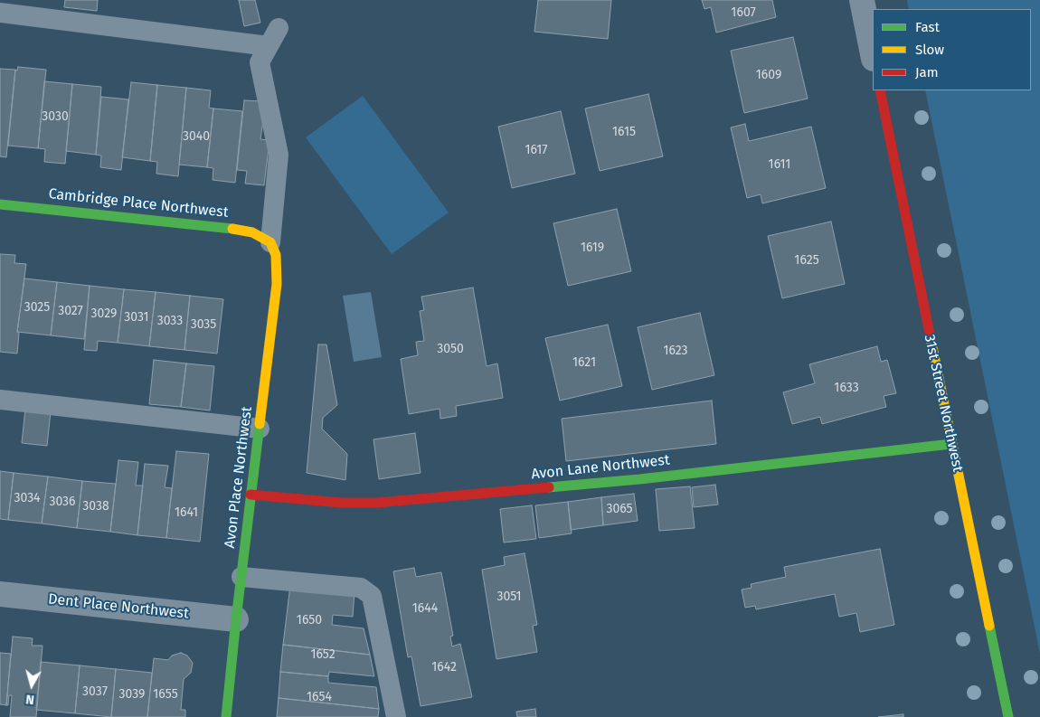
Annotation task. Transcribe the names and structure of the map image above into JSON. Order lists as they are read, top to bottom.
{
  "streets": {
    "street": [
      "Cambridge Place Northwest",
      "31st Street Northwest",
      "Avon Lane Northwest",
      "Avon Place Northwest",
      "Dent Place Northwest"
    ]
  },
  "crossings": [
    ["Cambridge Place Northwest", "Avon Place Northwest"],
    ["31st Street Northwest", "Avon Lane Northwest"],
    ["Avon Lane Northwest", "Avon Place Northwest"],
    ["Avon Place Northwest", "Dent Place Northwest"]
  ],
  "house_numbers": [
    "1607",
    "1609",
    "3030",
    "1615",
    "3040",
    "1617",
    "1611",
    "1619",
    "1625",
    "3025",
    "3027",
    "3029",
    "3031",
    "3033",
    "3035",
    "3050",
    "1623",
    "1621",
    "1633",
    "3034",
    "3036",
    "3038",
    "3065",
    "1641",
    "3051",
    "1644",
    "1650",
    "1652",
    "1642",
    "3037",
    "3039",
    "1655",
    "1654"
  ],
  "legend": ["Fast", "Slow", "Jam"],
  "north": "bottom"
}
